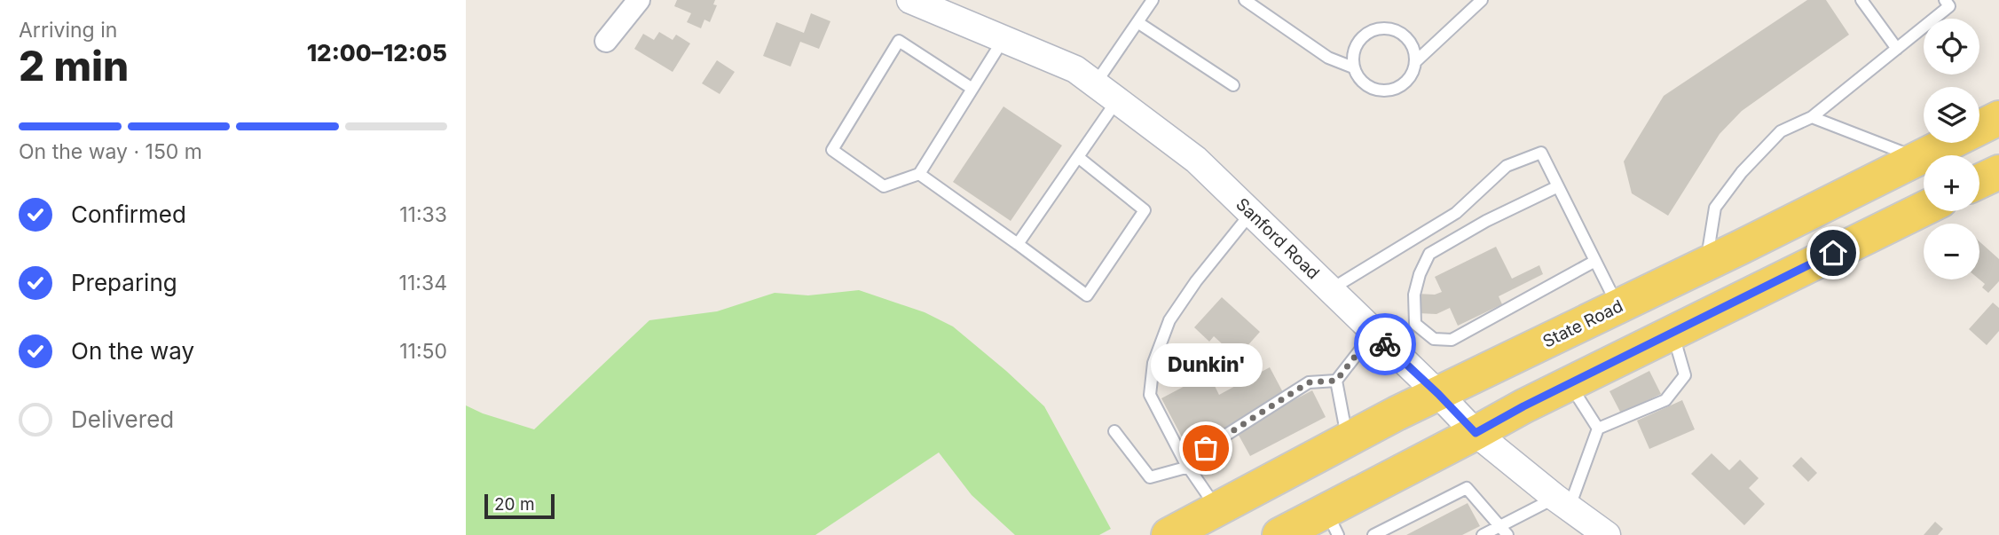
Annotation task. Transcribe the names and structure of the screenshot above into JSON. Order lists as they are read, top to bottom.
{
  "streets": {
    "main road": ["State Road"],
    "street": ["Sanford Road"]
  },
  "crossings": [
    ["Sanford Road", "State Road"]
  ],
  "places": ["Dunkin'"],
  "scale_bar": "20 m",
  "page": {
    "heading": ["2 min", "Arriving in", "12:00–12:05"],
    "map_buttons": ["+", "−"],
    "bar": "On the way · 150 m",
    "list": [
      ["Confirmed", "11:33"],
      ["Preparing", "11:34"],
      ["On the way", "11:50"],
      "Delivered"
    ],
    "bubble": "Dunkin'",
    "scale": "20 m"
  }
}
